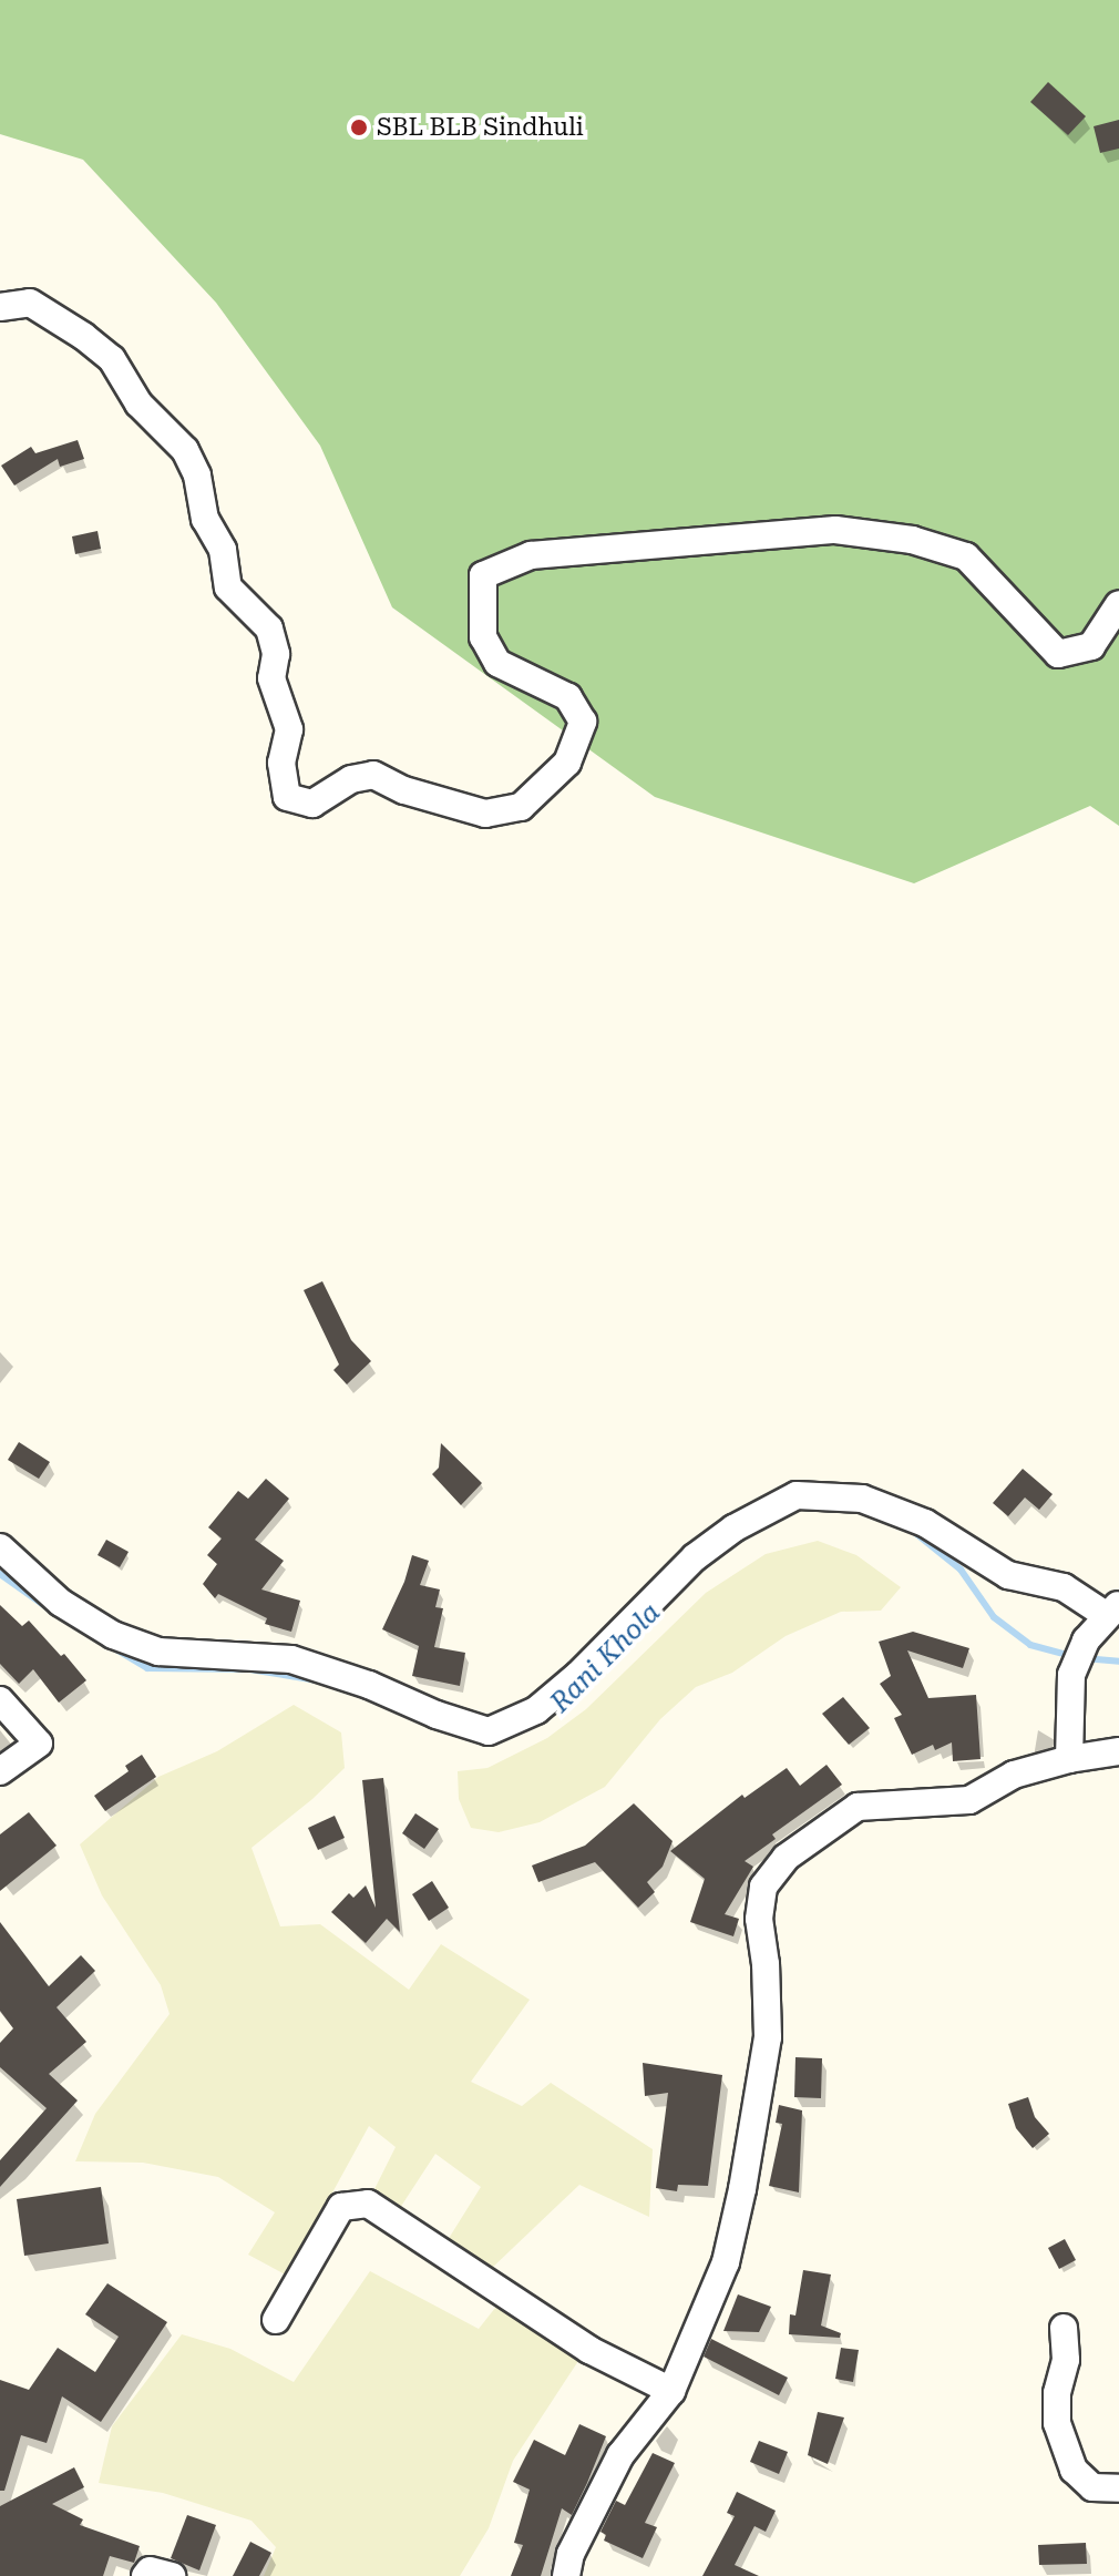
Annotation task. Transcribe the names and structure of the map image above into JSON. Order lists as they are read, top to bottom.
{
  "water": ["Rani Khola"],
  "places": ["SBL BLB Sindhuli"]
}
